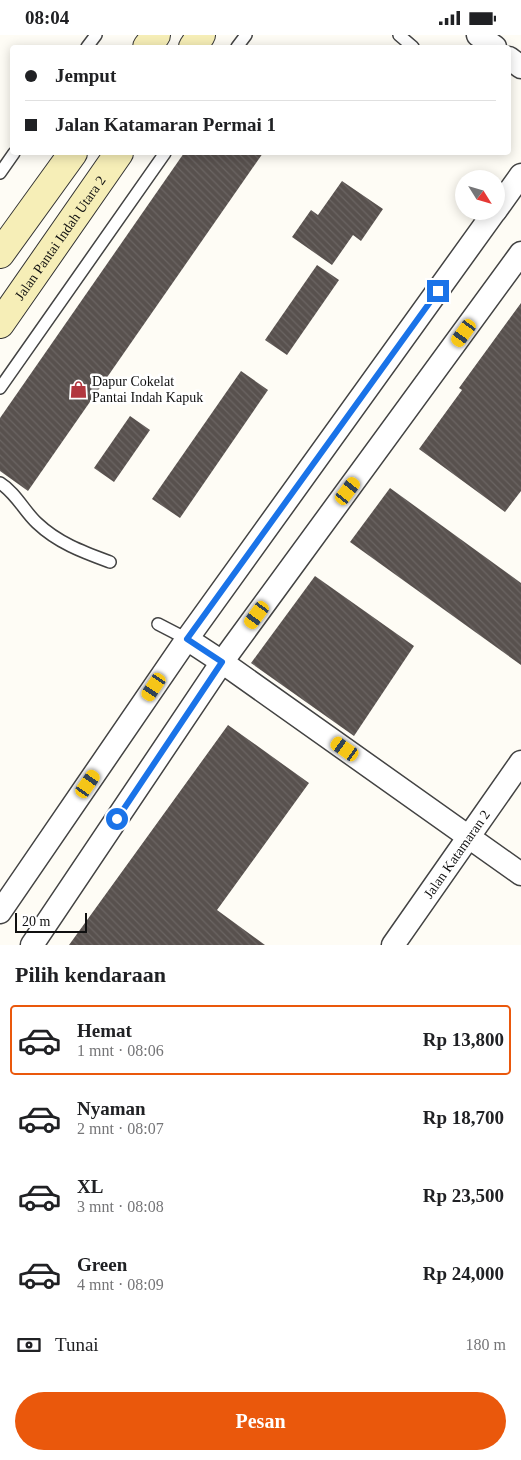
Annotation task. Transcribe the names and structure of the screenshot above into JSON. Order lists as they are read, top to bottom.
{
  "streets": {
    "street": ["Jalan Pantai Indah Utara 2", "Jalan Katamaran 2"]
  },
  "places": {
    "shop": ["Dapur Cokelat Pantai Indah Kapuk"]
  },
  "scale_bar": "20 m",
  "north": "bottom right",
  "page": {
    "status": "08:04",
    "banner": ["Jemput", "Jalan Katamaran Permai 1"],
    "scale": "20 m",
    "heading": "Pilih kendaraan",
    "list": [
      {
        "name": "Hemat",
        "note": "1 mnt · 08:06",
        "value": "Rp 13,800"
      },
      {
        "name": "Nyaman",
        "note": "2 mnt · 08:07",
        "value": "Rp 18,700"
      },
      {
        "name": "XL",
        "note": "3 mnt · 08:08",
        "value": "Rp 23,500"
      },
      {
        "name": "Green",
        "note": "4 mnt · 08:09",
        "value": "Rp 24,000"
      }
    ],
    "pay": ["Tunai", "180 m"],
    "buttons": "Pesan"
  }
}
